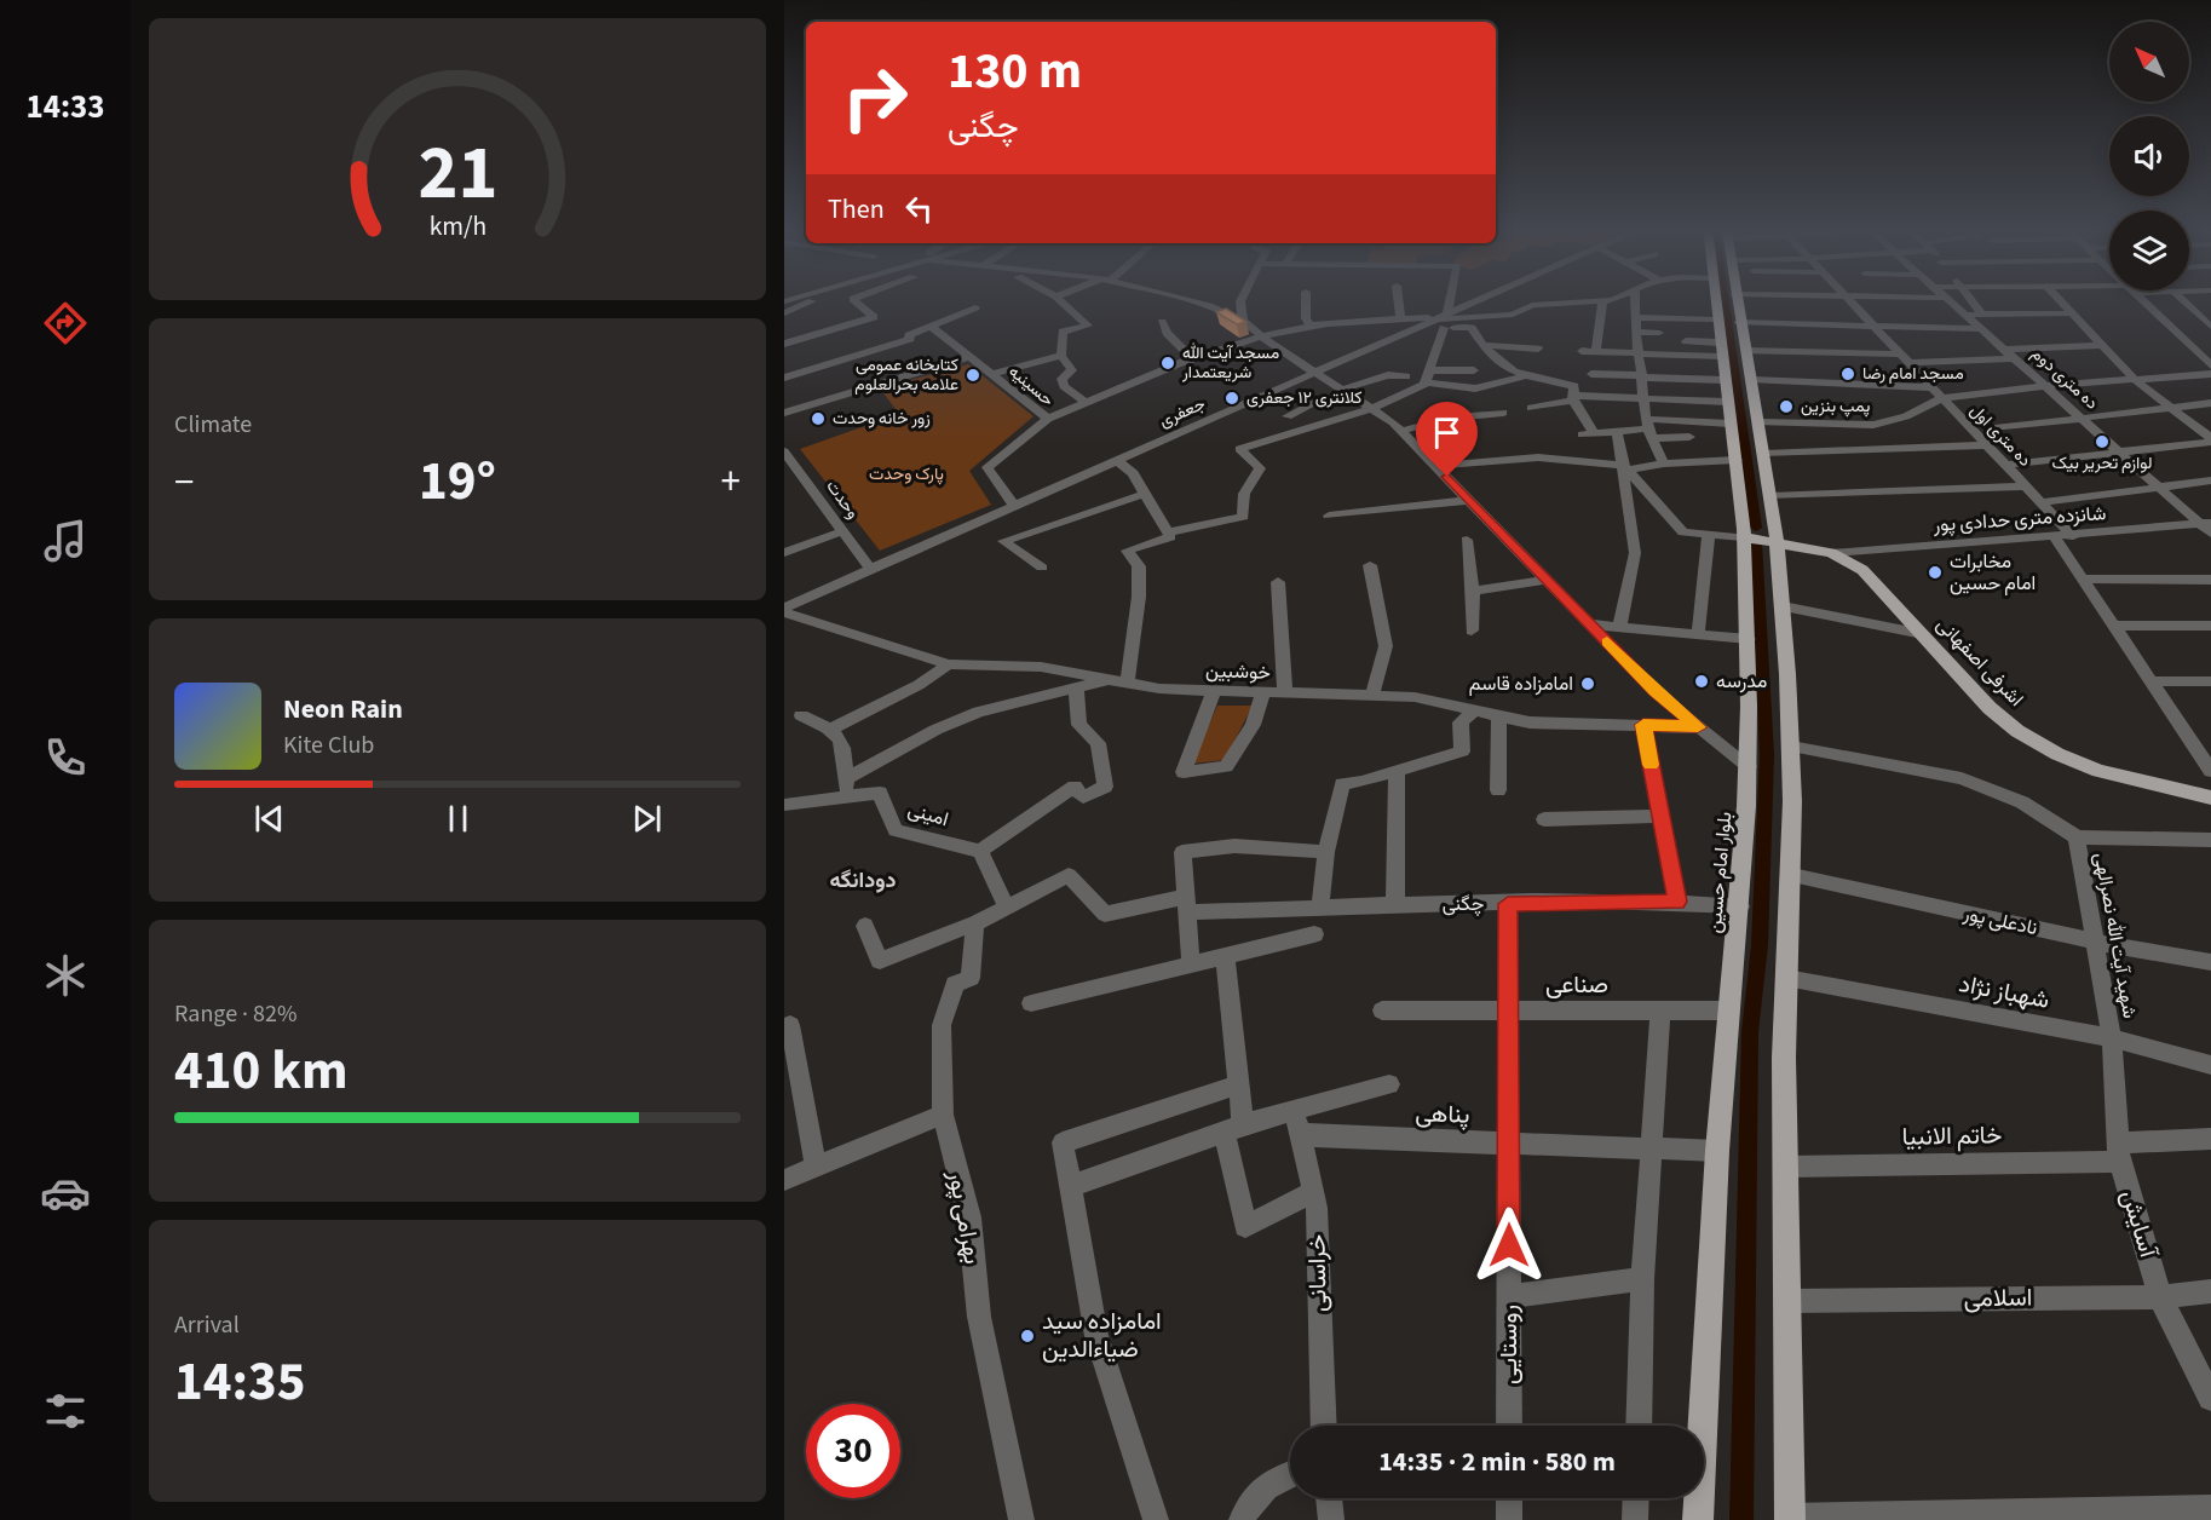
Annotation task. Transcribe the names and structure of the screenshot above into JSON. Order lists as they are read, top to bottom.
{
  "streets": {
    "main road": ["اشرفی اصفهانی", "بلوار امام حسین"],
    "street": [
      "ده متری دوم",
      "حسینیه",
      "جعفری",
      "ده متری اول",
      "وحدت",
      "شانزده متری حدادی پور",
      "خوشبین",
      "امینی",
      "چگنی",
      "نادعلی پور",
      "شهید آیت الله نصرالهی",
      "صناعی",
      "شهباز نژاد",
      "پناهی",
      "خاتم الانبیا",
      "بهرامی پور",
      "آسایش",
      "خراسانی",
      "اسلامی",
      "روستایی"
    ]
  },
  "crossings": [
    ["ده متری دوم", "شانزده متری حدادی پور"],
    ["حسینیه", "جعفری"],
    ["جعفری", "وحدت"],
    ["جعفری", "خوشبین"],
    ["ده متری اول", "شانزده متری حدادی پور"],
    ["شانزده متری حدادی پور", "اشرفی اصفهانی"],
    ["اشرفی اصفهانی", "بلوار امام حسین"],
    ["بلوار امام حسین", "چگنی"],
    ["بلوار امام حسین", "صناعی"],
    ["بلوار امام حسین", "پناهی"],
    ["چگنی", "روستایی"],
    ["نادعلی پور", "شهید آیت الله نصرالهی"],
    ["شهید آیت الله نصرالهی", "شهباز نژاد"],
    ["شهید آیت الله نصرالهی", "آسایش"],
    ["صناعی", "روستایی"],
    ["شهباز نژاد", "آسایش"],
    ["پناهی", "خراسانی"],
    ["پناهی", "روستایی"],
    ["خاتم الانبیا", "آسایش"],
    ["آسایش", "اسلامی"]
  ],
  "districts": ["دودانگه"],
  "parks": ["پارک وحدت"],
  "places": [
    "مسجد آیت الله شریعتمدار",
    "مسجد امام رضا",
    "کتابخانه عمومی علامه بحرالعلوم",
    "کلانتری ۱۲ جعفری",
    "پمپ بنزین",
    "زور خانه وحدت",
    "لوازم تحریر بیک",
    "مخابرات امام حسین",
    "مدرسه",
    "امامزاده قاسم",
    "امامزاده سید ضیاءالدین"
  ],
  "north": "top left",
  "page": {
    "tabs": "14:33",
    "turn": ["130 m", "چگنی"],
    "then": "Then",
    "tile": [
      "Climate",
      ["Range · 82%", "410 km"],
      ["Arrival", "14:35"]
    ],
    "heat": ["−", "19°", "+"],
    "song": ["Neon Rain", "Kite Club"],
    "limit": "30",
    "trip": "14:35 · 2 min · 580 m",
    "gauge": ["21", "km/h"]
  }
}
